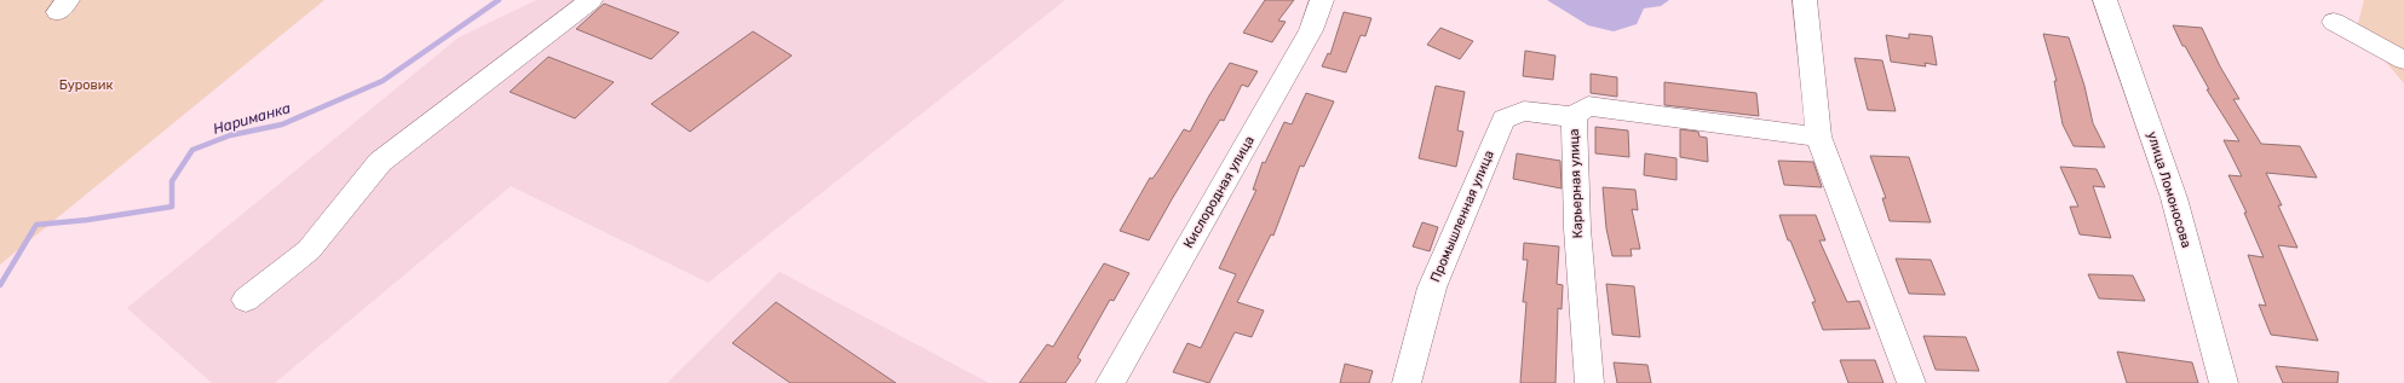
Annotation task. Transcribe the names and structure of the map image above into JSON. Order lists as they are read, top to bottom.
{
  "streets": {
    "street": [
      "Карьерная улица",
      "улица Ломоносова",
      "Кислородная улица",
      "Промышленная улица"
    ]
  },
  "crossings": [
    ["Карьерная улица", "Промышленная улица"]
  ],
  "water": ["Нариманка"],
  "parks": ["Буровик"]
}
